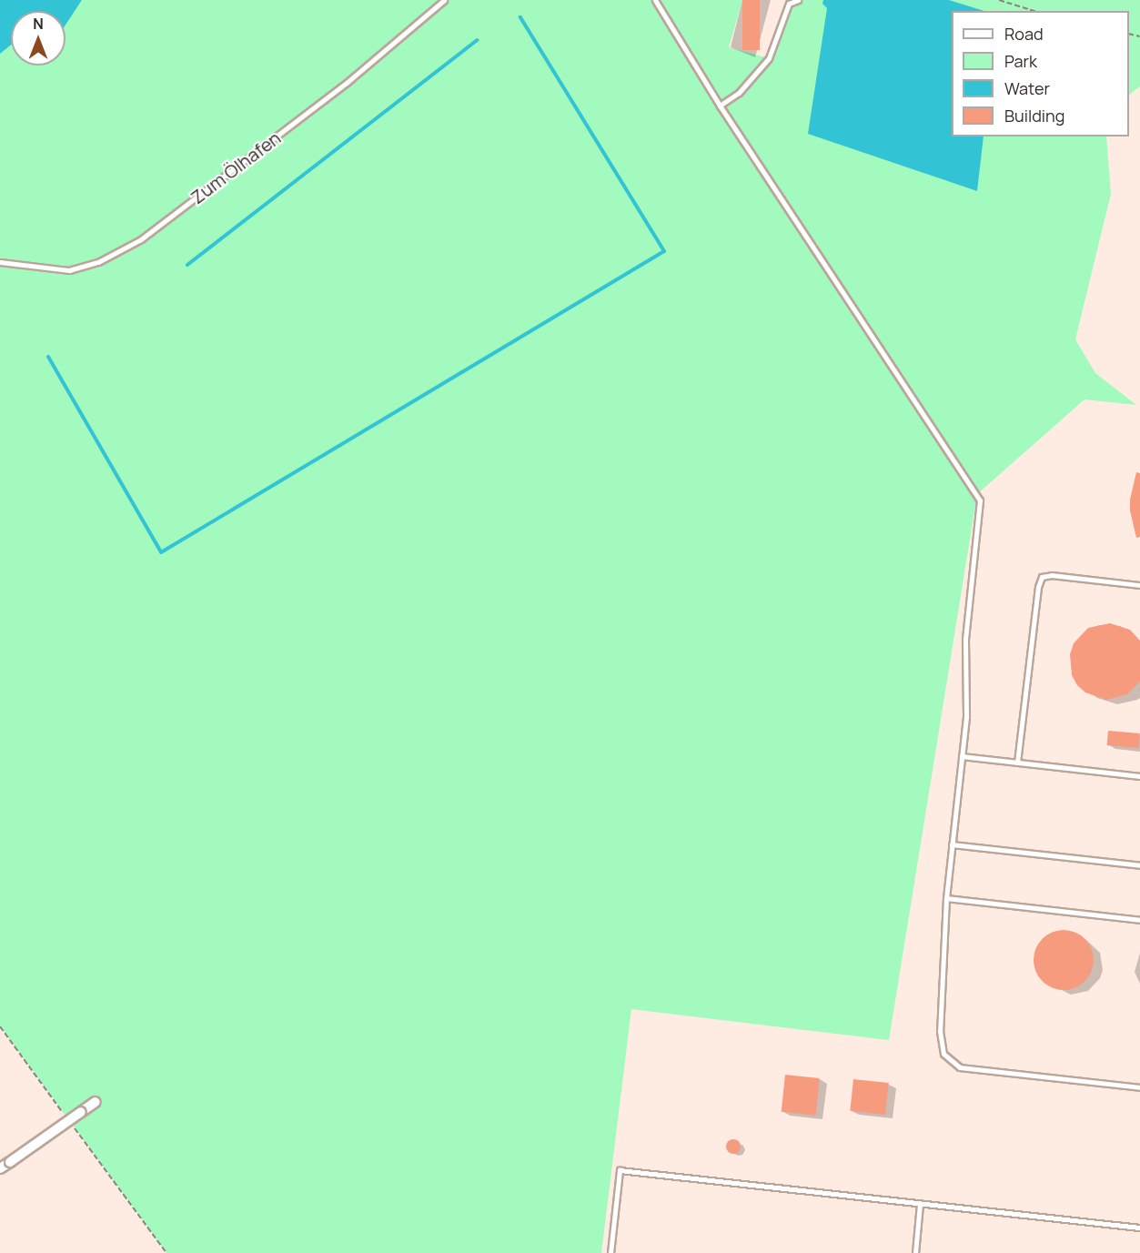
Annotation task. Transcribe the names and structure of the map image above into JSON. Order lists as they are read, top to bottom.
{
  "streets": {
    "lane": ["Zum Ölhafen"]
  },
  "legend": [
    "Road",
    "Park",
    "Water",
    "Building"
  ],
  "north": "top"
}
